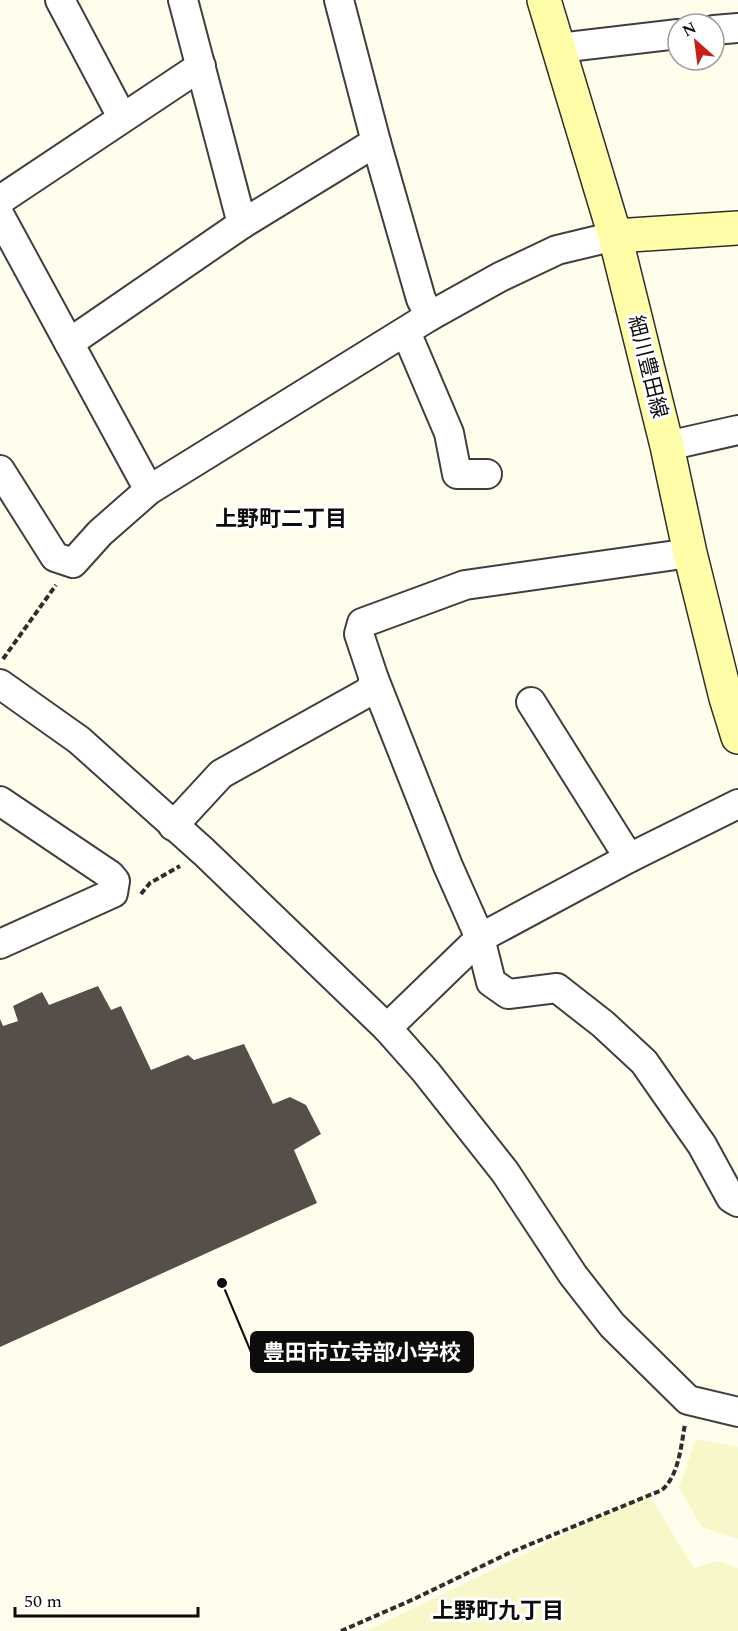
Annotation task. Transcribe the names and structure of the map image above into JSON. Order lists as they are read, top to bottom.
{
  "streets": {
    "main road": ["細川豊田線"]
  },
  "districts": ["上野町二丁目", "上野町九丁目"],
  "places": ["豊田市立寺部小学校"],
  "scale_bar": "50 m",
  "north": "top left"
}
